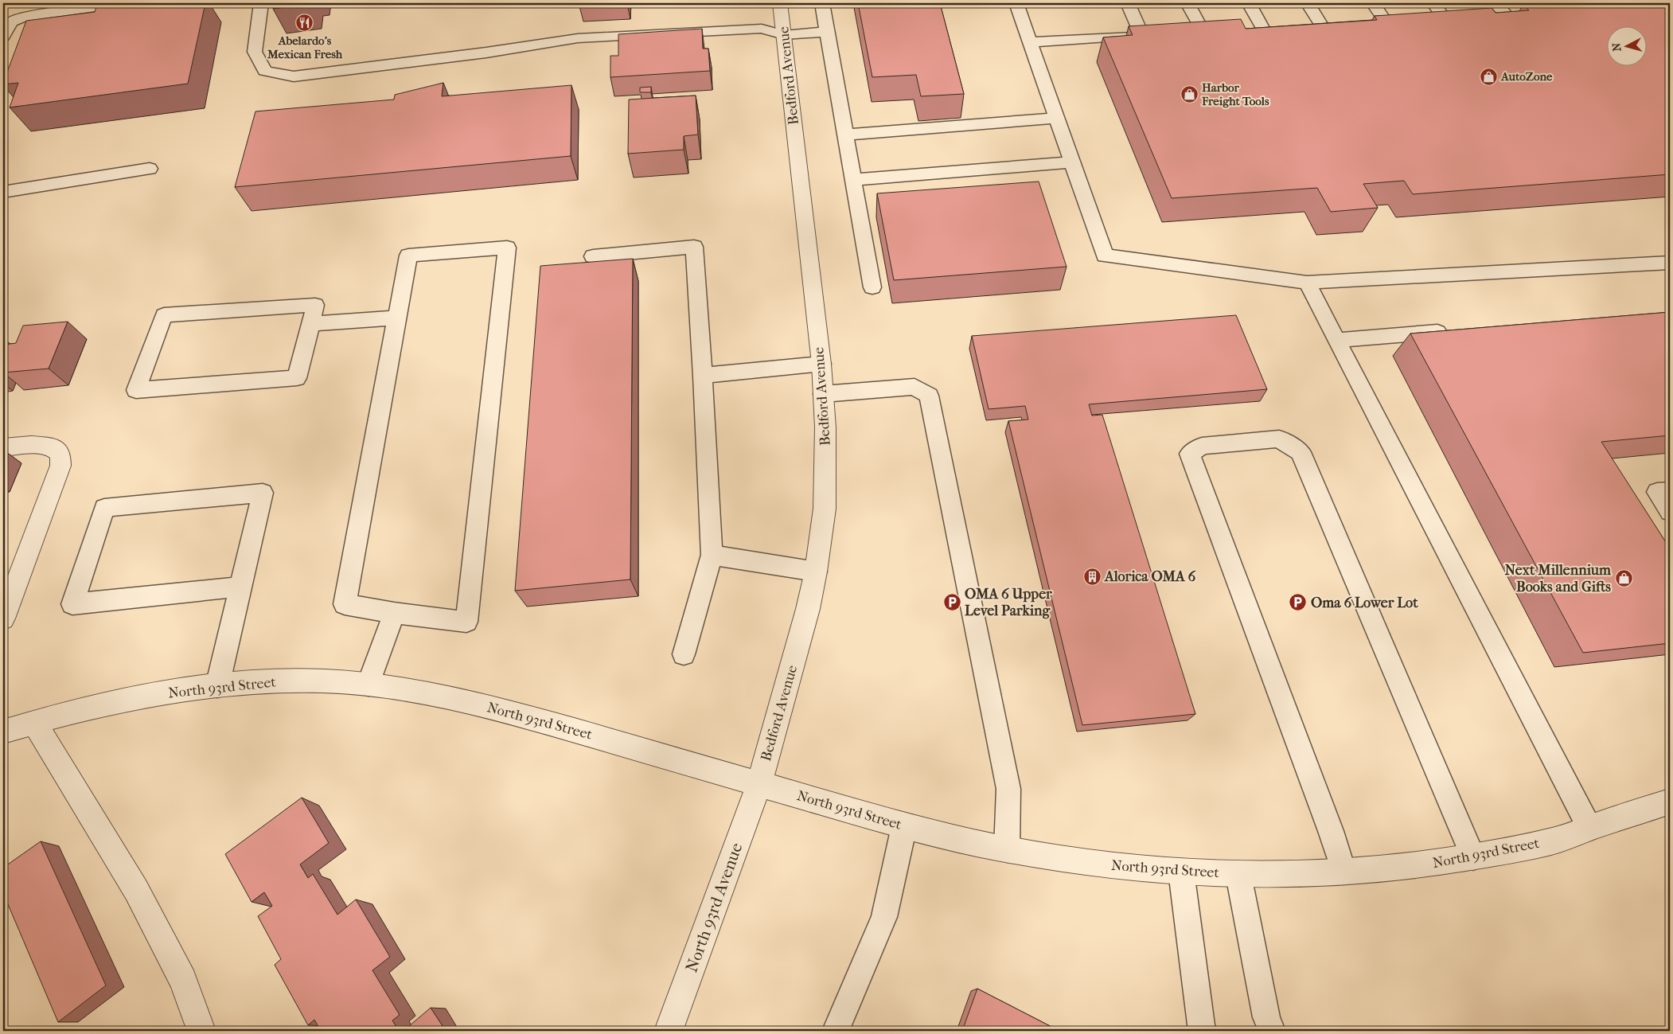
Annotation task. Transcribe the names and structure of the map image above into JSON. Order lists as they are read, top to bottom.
{
  "streets": {
    "street": ["Bedford Avenue", "North 93rd Street", "North 93rd Avenue"]
  },
  "crossings": [
    ["Bedford Avenue", "North 93rd Street"],
    ["Bedford Avenue", "North 93rd Avenue"],
    ["North 93rd Street", "North 93rd Avenue"]
  ],
  "places": {
    "restaurant": ["Abelardo's Mexican Fresh"],
    "shop": ["AutoZone", "Harbor Freight Tools", "Next Millennium Books and Gifts"],
    "building": ["Alorica OMA 6"],
    "parking": ["OMA 6 Upper Level Parking", "Oma 6 Lower Lot"]
  },
  "north": "left"
}
